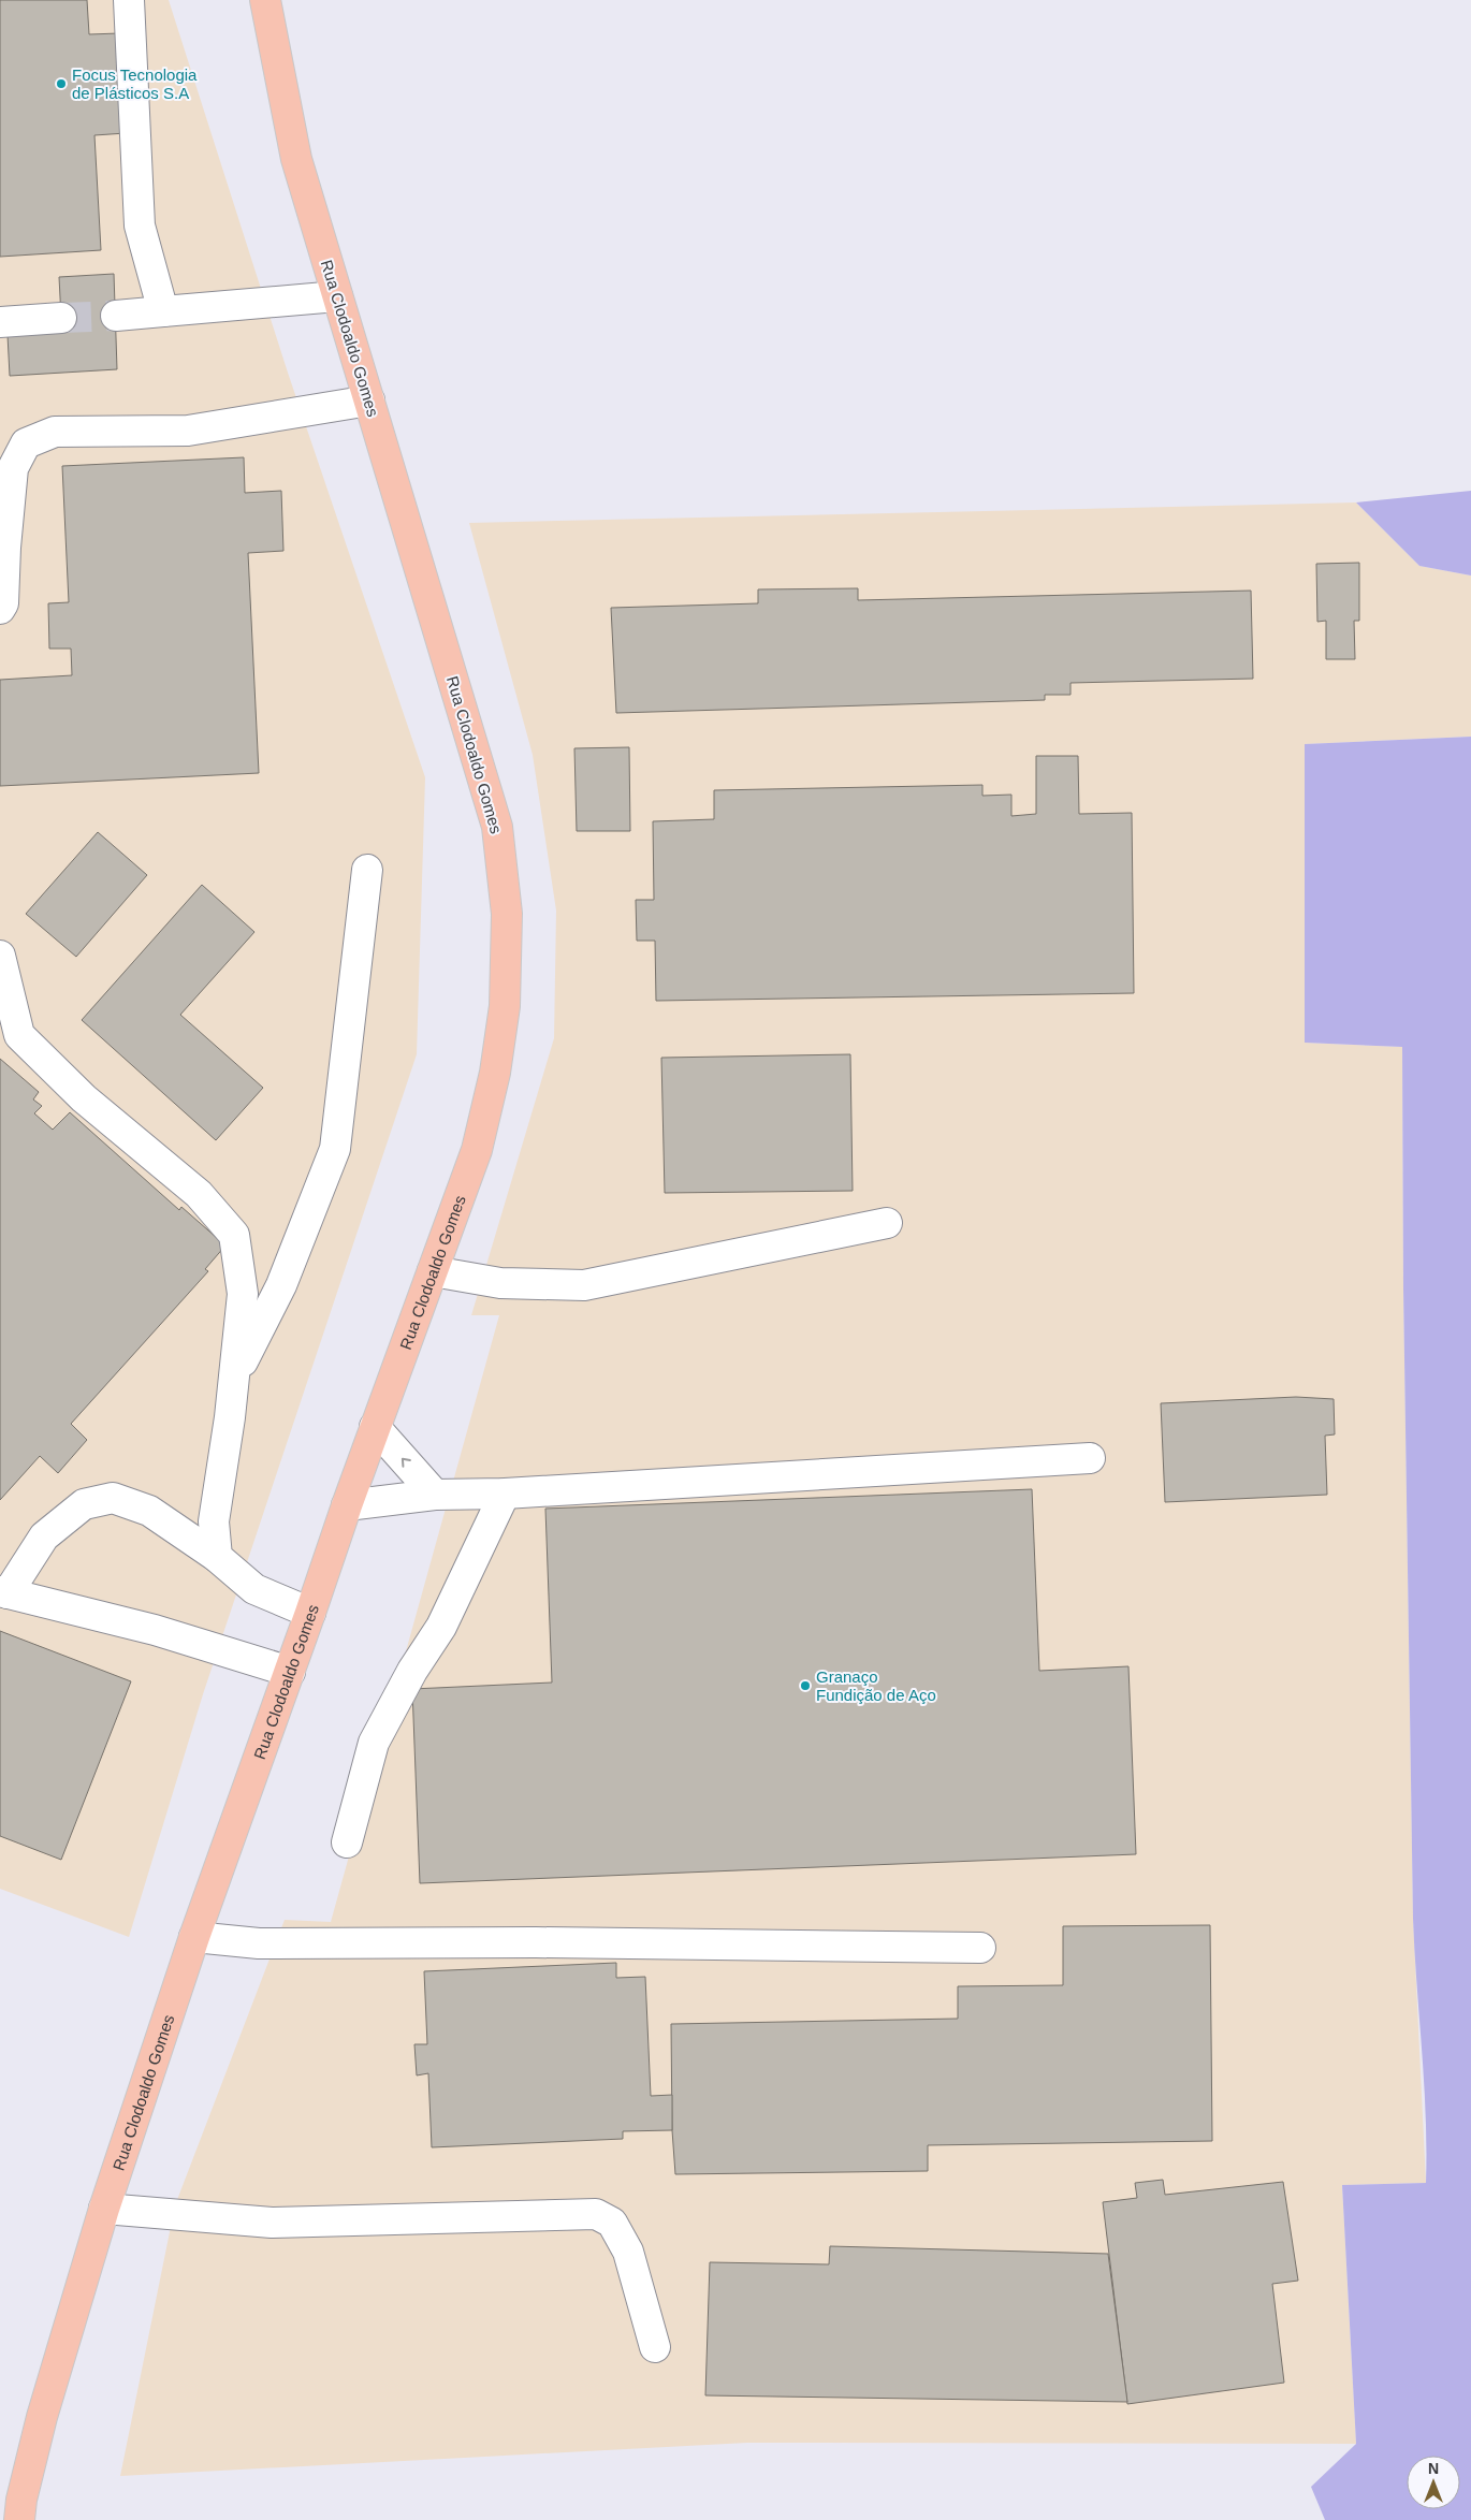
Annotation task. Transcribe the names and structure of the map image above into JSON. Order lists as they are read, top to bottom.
{
  "streets": {
    "main road": ["Rua Clodoaldo Gomes"]
  },
  "places": ["Focus Tecnologia de Plásticos S.A", "Granaço Fundição de Aço"],
  "north": "top"
}
